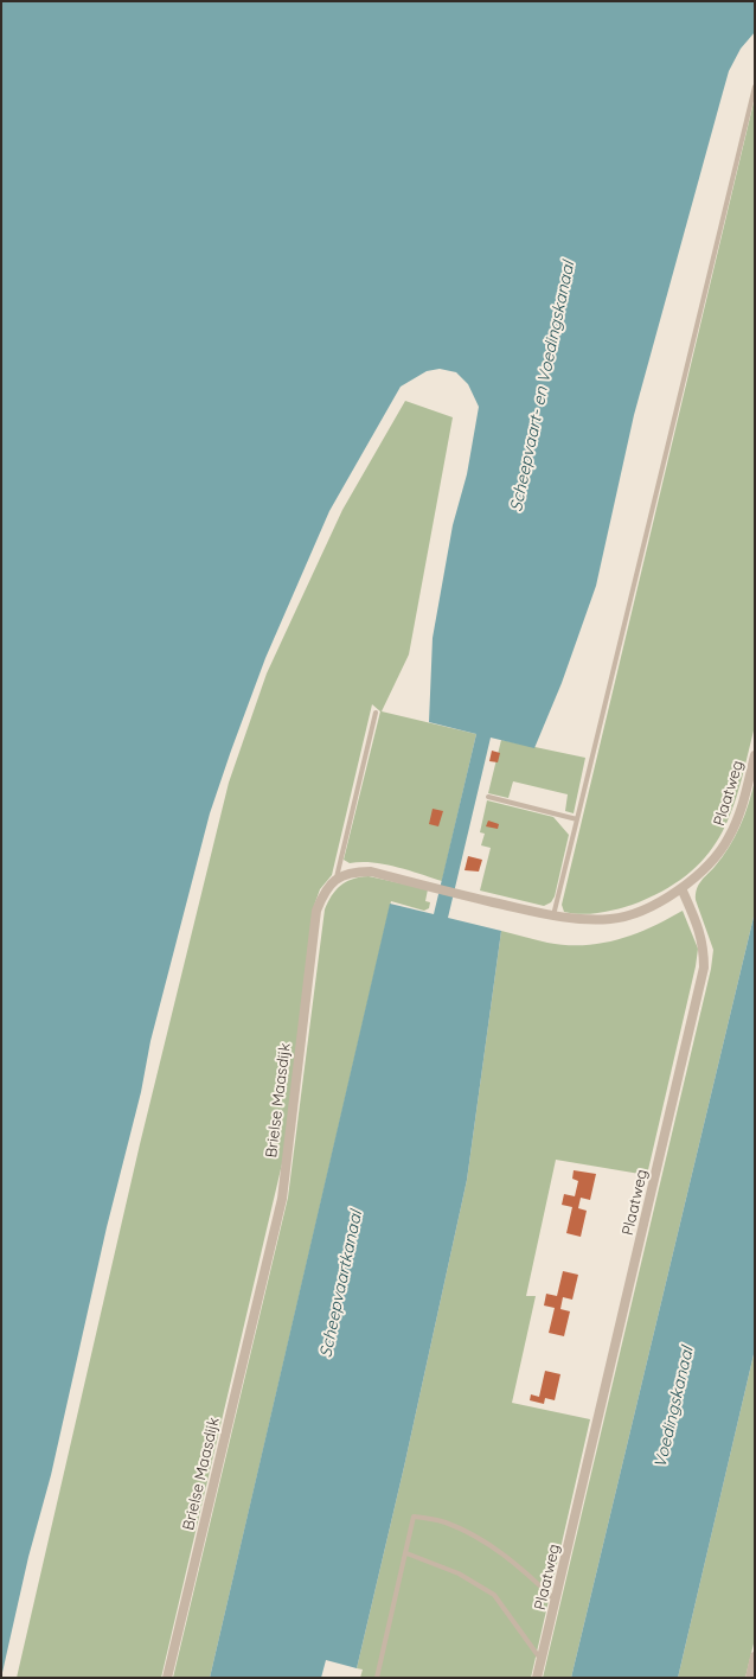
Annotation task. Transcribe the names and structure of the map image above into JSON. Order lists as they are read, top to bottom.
{
  "streets": {
    "street": ["Plaatweg", "Brielse Maasdijk"]
  },
  "water": ["Scheepvaart- en Voedingskanaal", "Scheepvaartkanaal", "Voedingskanaal"]
}
